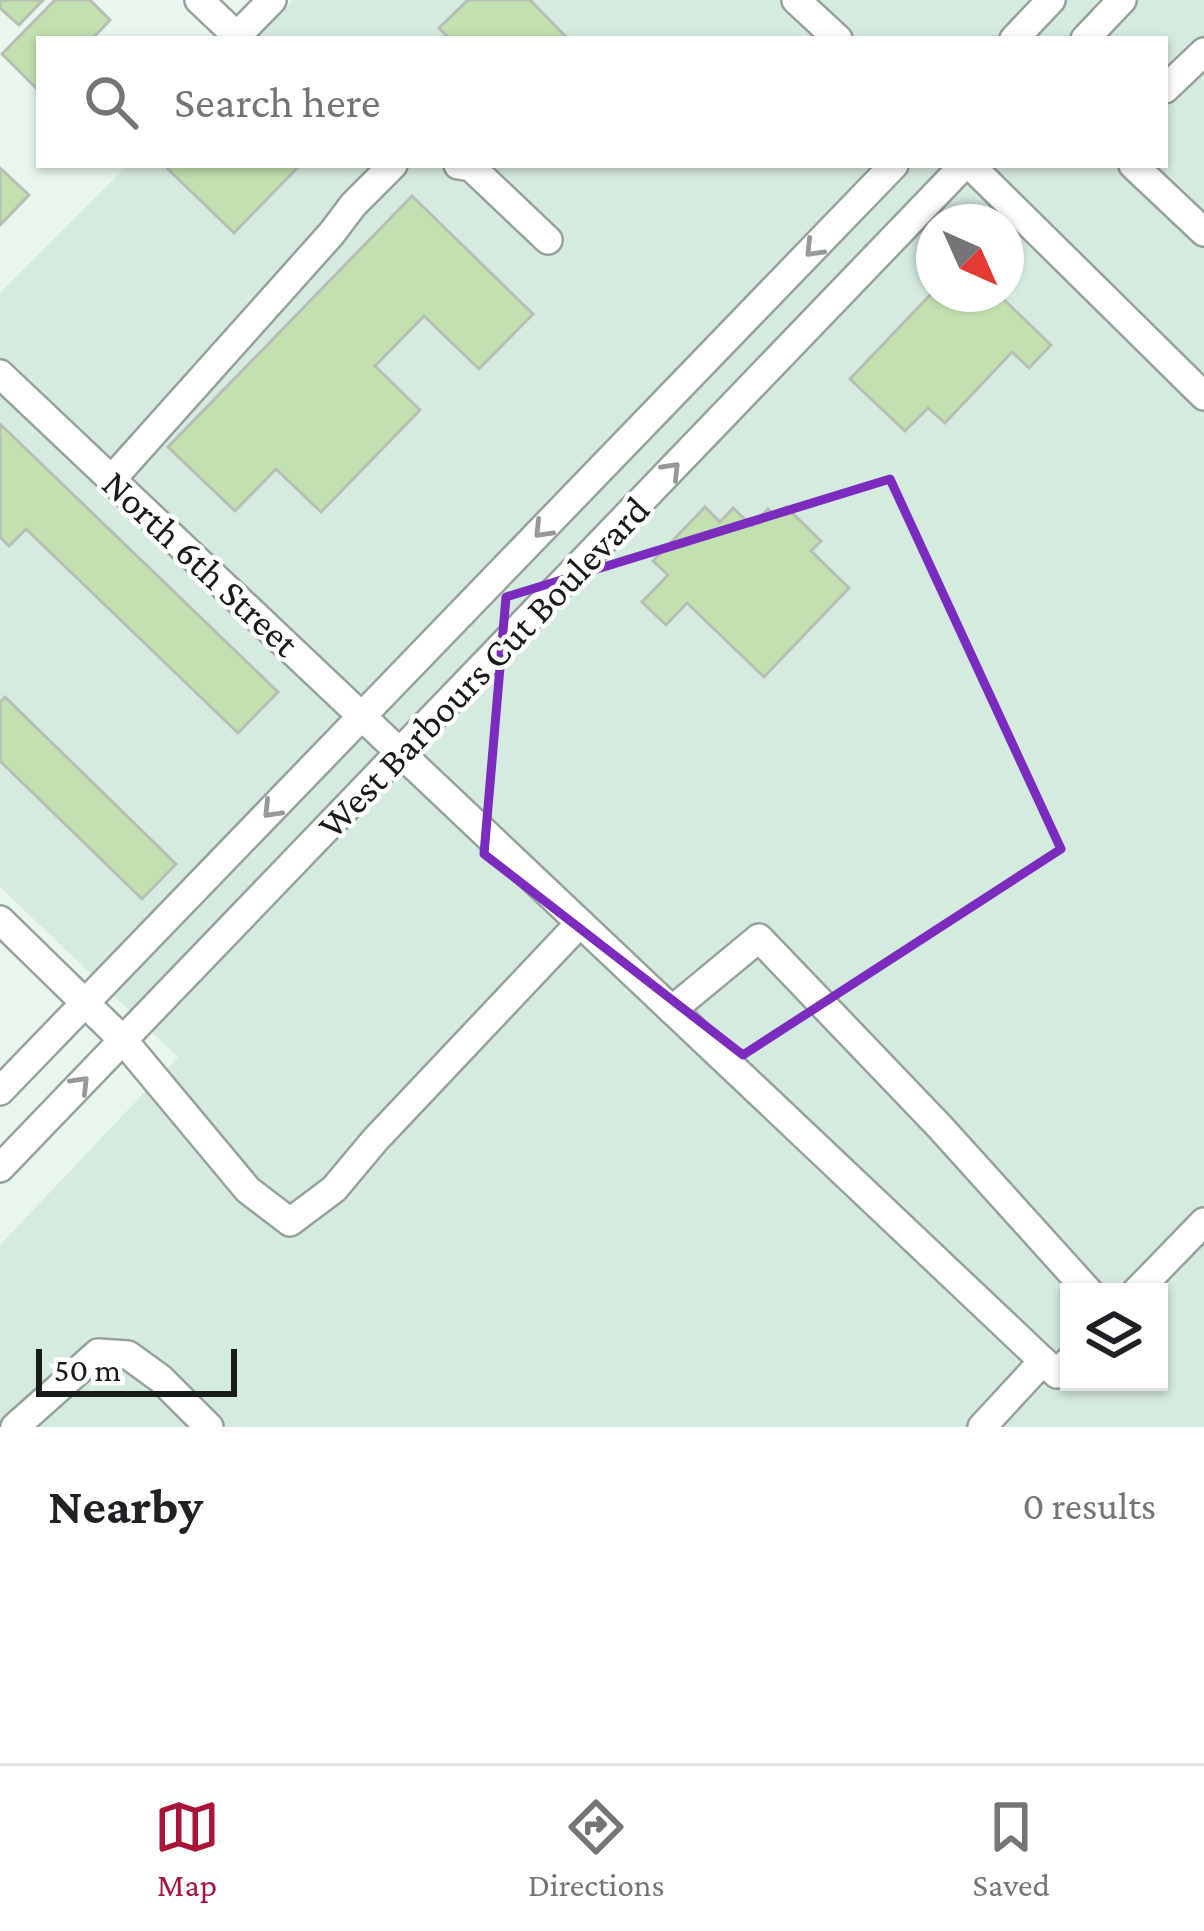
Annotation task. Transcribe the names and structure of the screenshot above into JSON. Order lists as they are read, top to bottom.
{
  "streets": {
    "street": ["North 6th Street", "West Barbours Cut Boulevard"]
  },
  "crossings": [
    ["North 6th Street", "West Barbours Cut Boulevard"]
  ],
  "scale_bar": "50 m",
  "north": "bottom right",
  "page": {
    "search": "Search here",
    "scale": "50 m",
    "heading": ["Nearby", "0 results"],
    "nav": ["Map", "Directions", "Saved"]
  }
}
